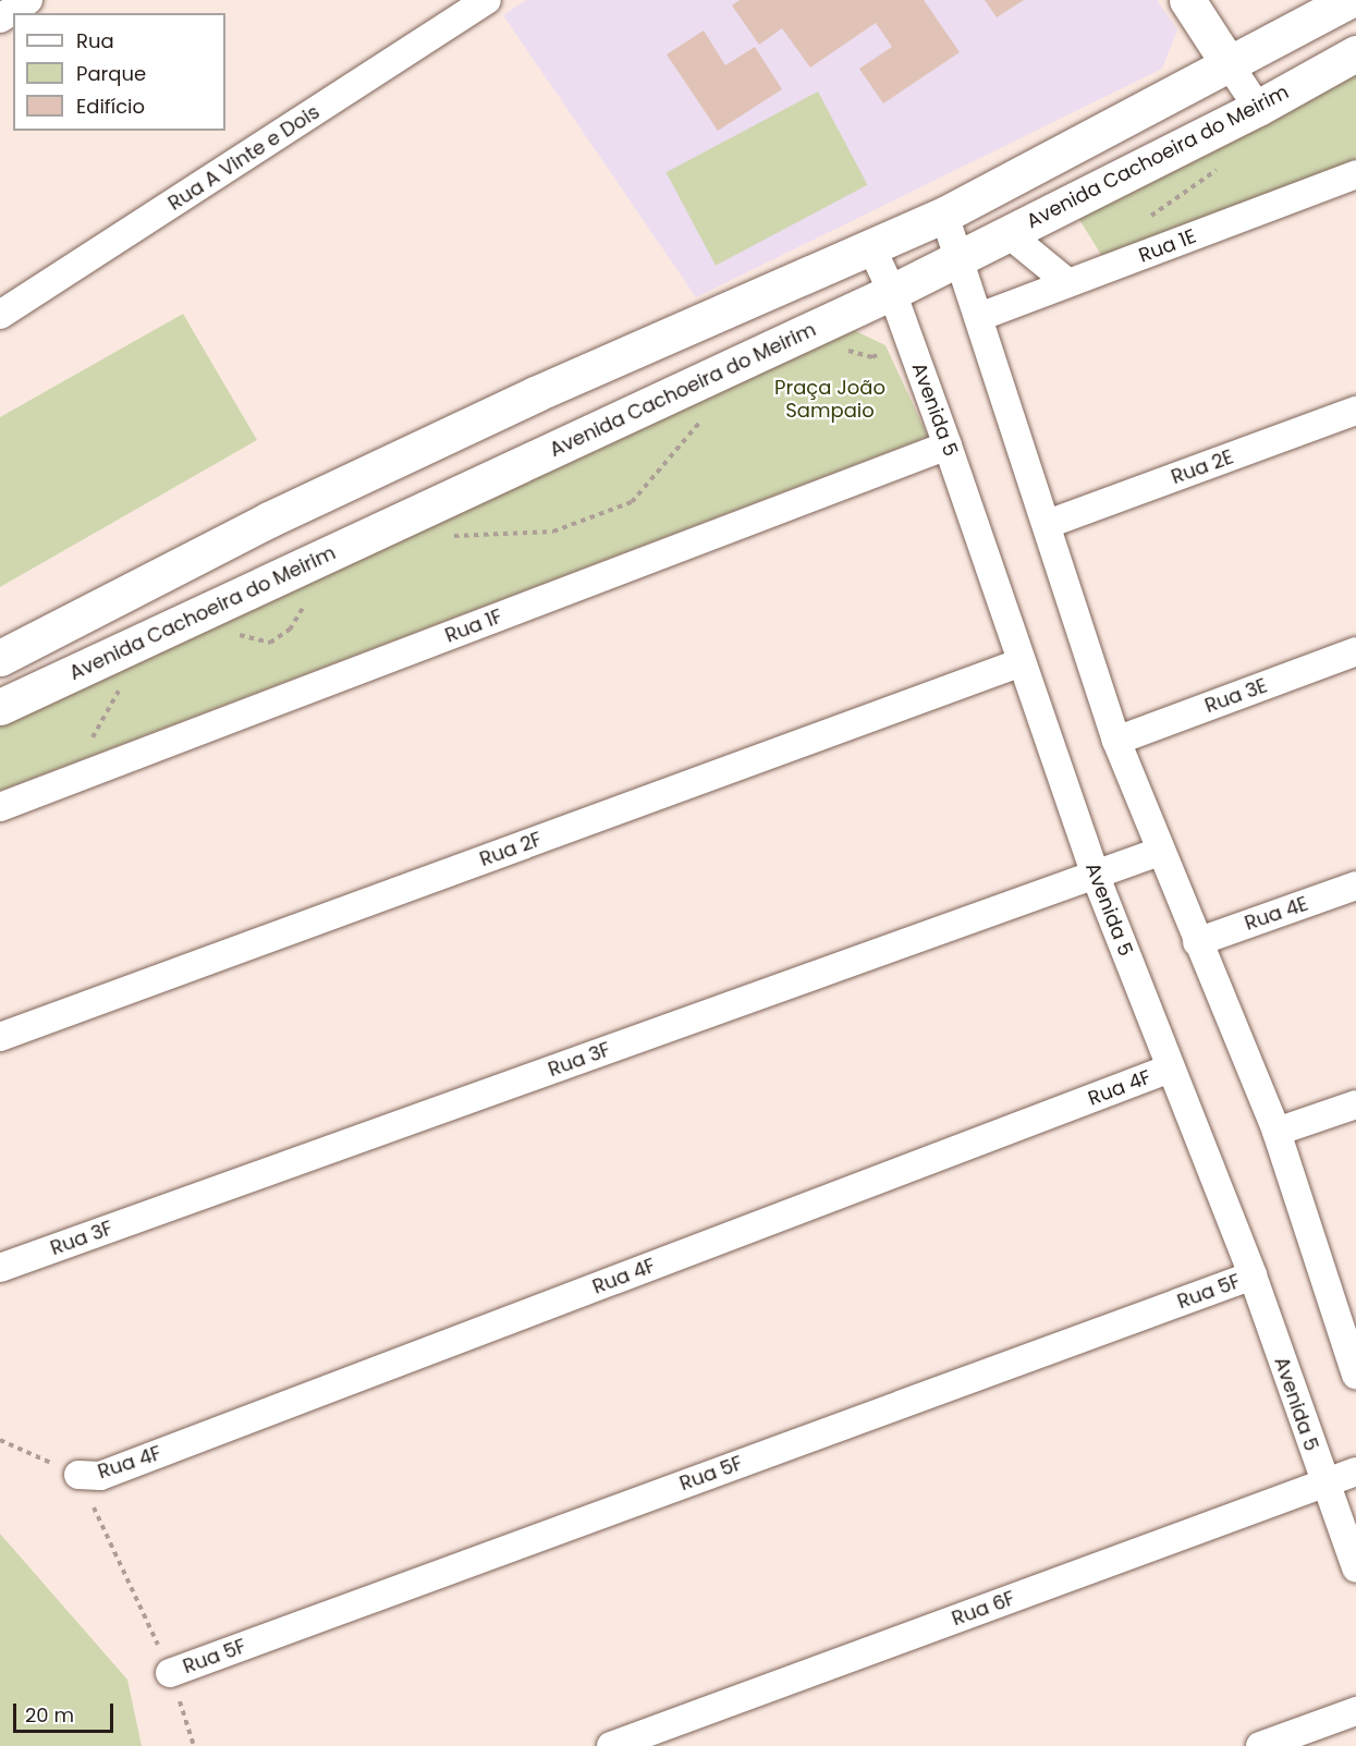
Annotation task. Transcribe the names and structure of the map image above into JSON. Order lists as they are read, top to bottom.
{
  "streets": {
    "street": [
      "Avenida Cachoeira do Meirim",
      "Rua A Vinte e Dois",
      "Rua 1E",
      "Avenida 5",
      "Rua 2E",
      "Rua 1F",
      "Rua 3E",
      "Rua 2F",
      "Rua 4E",
      "Rua 3F",
      "Rua 4F",
      "Rua 5F",
      "Rua 6F"
    ]
  },
  "crossings": [
    ["Avenida Cachoeira do Meirim", "Avenida 5"],
    ["Avenida 5", "Rua 1F"],
    ["Avenida 5", "Rua 2F"],
    ["Avenida 5", "Rua 3F"],
    ["Avenida 5", "Rua 4F"],
    ["Avenida 5", "Rua 5F"],
    ["Avenida 5", "Rua 6F"]
  ],
  "parks": ["Praça João Sampaio"],
  "legend": ["Rua", "Parque", "Edifício"],
  "scale_bar": "20 m"
}
